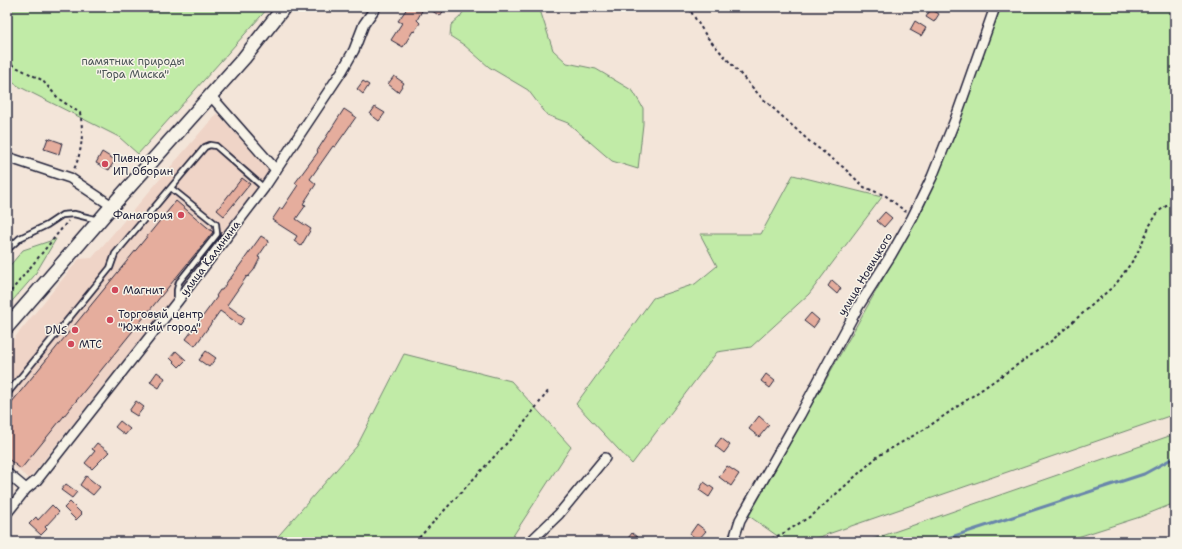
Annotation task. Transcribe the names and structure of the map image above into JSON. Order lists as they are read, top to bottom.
{
  "streets": {
    "street": ["улица Калинина", "улица Новицкого"]
  },
  "parks": ["памятник природы \"Гора Миска\""],
  "places": [
    "Пивнарь ИП Оборин",
    "Фанагория",
    "Магнит",
    "Торговый центр \"Южный город\"",
    "DNS",
    "МТС"
  ]
}
